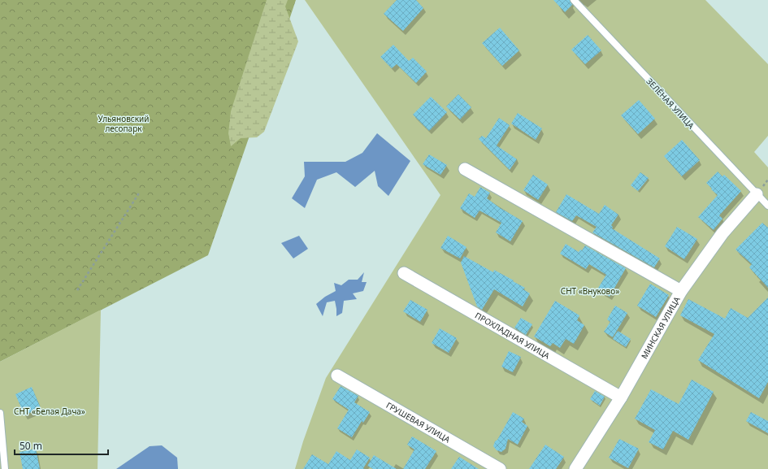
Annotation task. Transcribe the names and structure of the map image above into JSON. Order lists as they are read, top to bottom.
{
  "streets": {
    "street": ["МИНСКАЯ УЛИЦА", "ПРОХЛАДНАЯ УЛИЦА", "ГРУШЕВАЯ УЛИЦА"],
    "lane": ["ЗЕЛЁНАЯ УЛИЦА"]
  },
  "crossings": [
    ["ЗЕЛЁНАЯ УЛИЦА", "МИНСКАЯ УЛИЦА"],
    ["МИНСКАЯ УЛИЦА", "ПРОХЛАДНАЯ УЛИЦА"]
  ],
  "parks": ["Ульяновский лесопарк", "СНТ «Внуково»", "СНТ «Белая Дача»"],
  "scale_bar": "50 m"
}
